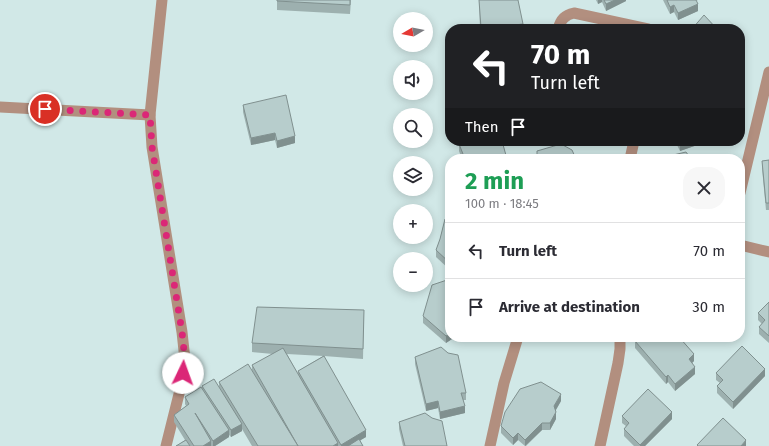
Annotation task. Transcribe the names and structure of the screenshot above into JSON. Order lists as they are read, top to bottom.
{
  "north": "left",
  "page": {
    "map_buttons": ["+", "−"],
    "turn": ["70 m", "Turn left"],
    "then": "Then",
    "heading": ["2 min", "100 m · 18:45"],
    "list": [
      {
        "name": "Turn left",
        "value": "70 m"
      },
      {
        "name": "Arrive at destination",
        "value": "30 m"
      }
    ]
  }
}
